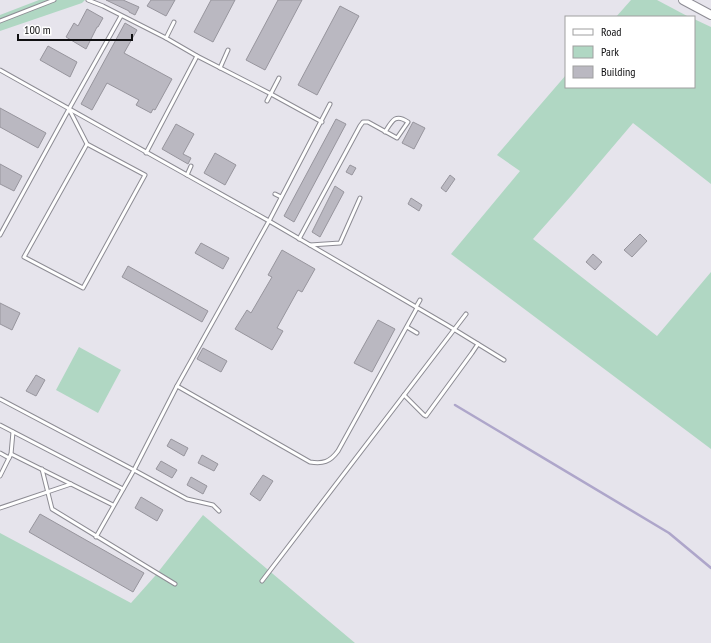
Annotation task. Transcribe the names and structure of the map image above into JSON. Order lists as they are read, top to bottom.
{
  "legend": ["Road", "Park", "Building"],
  "scale_bar": "100 m"
}
